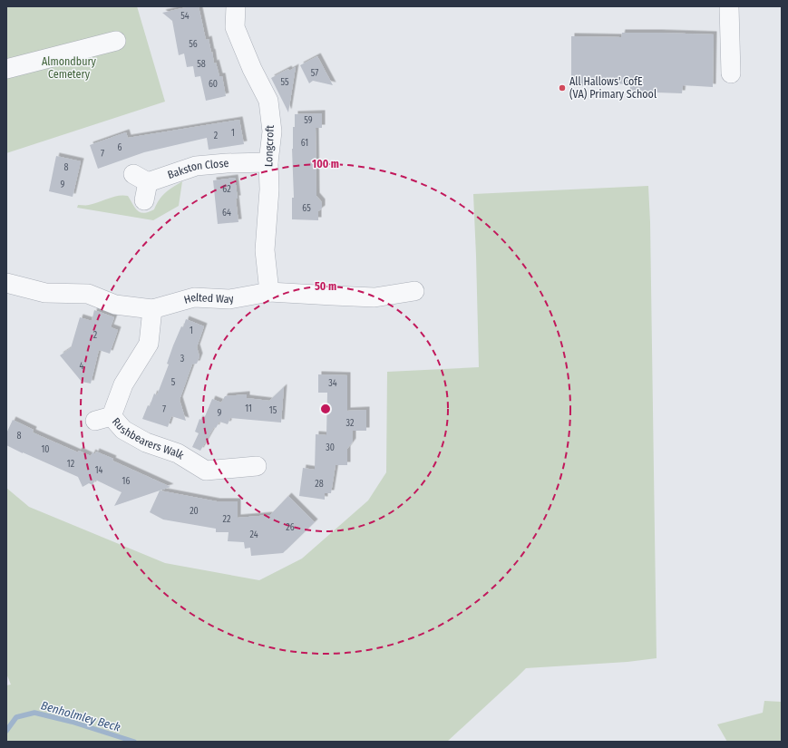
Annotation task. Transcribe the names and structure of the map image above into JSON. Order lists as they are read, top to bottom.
{
  "streets": {
    "street": [
      "Longcroft",
      "Bakston Close",
      "Helted Way",
      "Rushbearers Walk"
    ]
  },
  "crossings": [
    ["Longcroft", "Bakston Close"],
    ["Longcroft", "Helted Way"],
    ["Helted Way", "Rushbearers Walk"]
  ],
  "water": ["Benholmley Beck"],
  "parks": ["Almondbury Cemetery"],
  "places": ["All Hallows' CofE (VA) Primary School"],
  "house_numbers": [
    "54",
    "56",
    "58",
    "57",
    "55",
    "60",
    "59",
    "1",
    "2",
    "61",
    "6",
    "7",
    "8",
    "9",
    "62",
    "65",
    "64",
    "1",
    "2",
    "3",
    "4",
    "5",
    "34",
    "11",
    "7",
    "15",
    "9",
    "32",
    "8",
    "30",
    "10",
    "12",
    "14",
    "16",
    "28",
    "20",
    "22",
    "26",
    "24"
  ],
  "rings": ["100 m", "50 m"]
}
